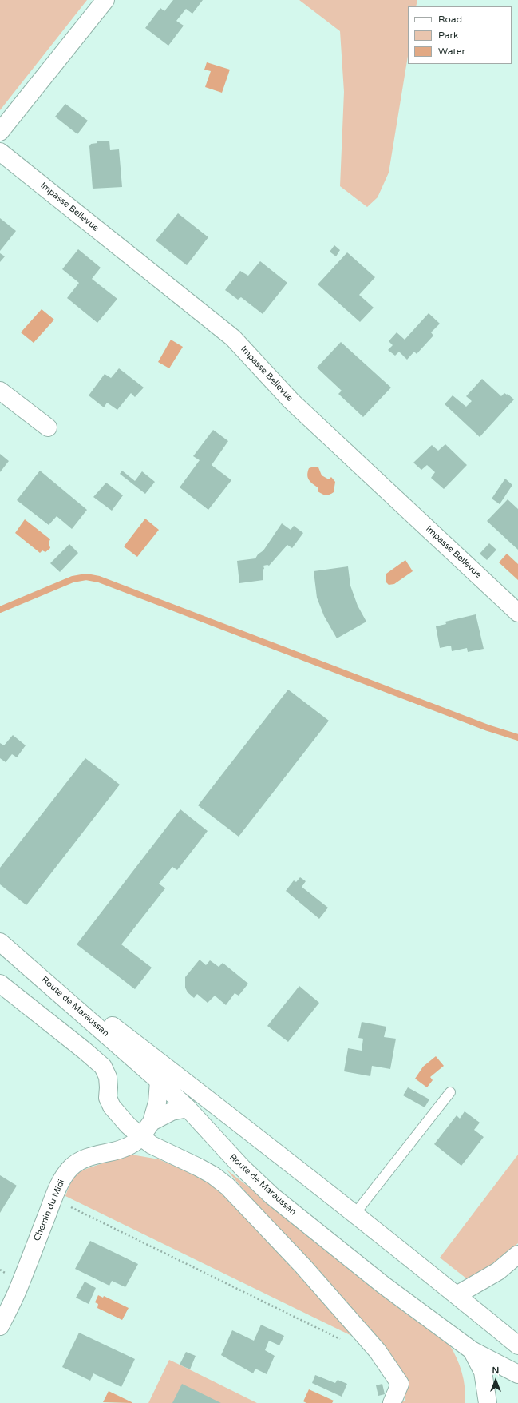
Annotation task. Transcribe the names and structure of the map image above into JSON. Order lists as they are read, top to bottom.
{
  "streets": {
    "main road": ["Impasse Bellevue", "Route de Maraussan", "Chemin du Midi"]
  },
  "legend": ["Road", "Park", "Water"],
  "north": "top"
}
